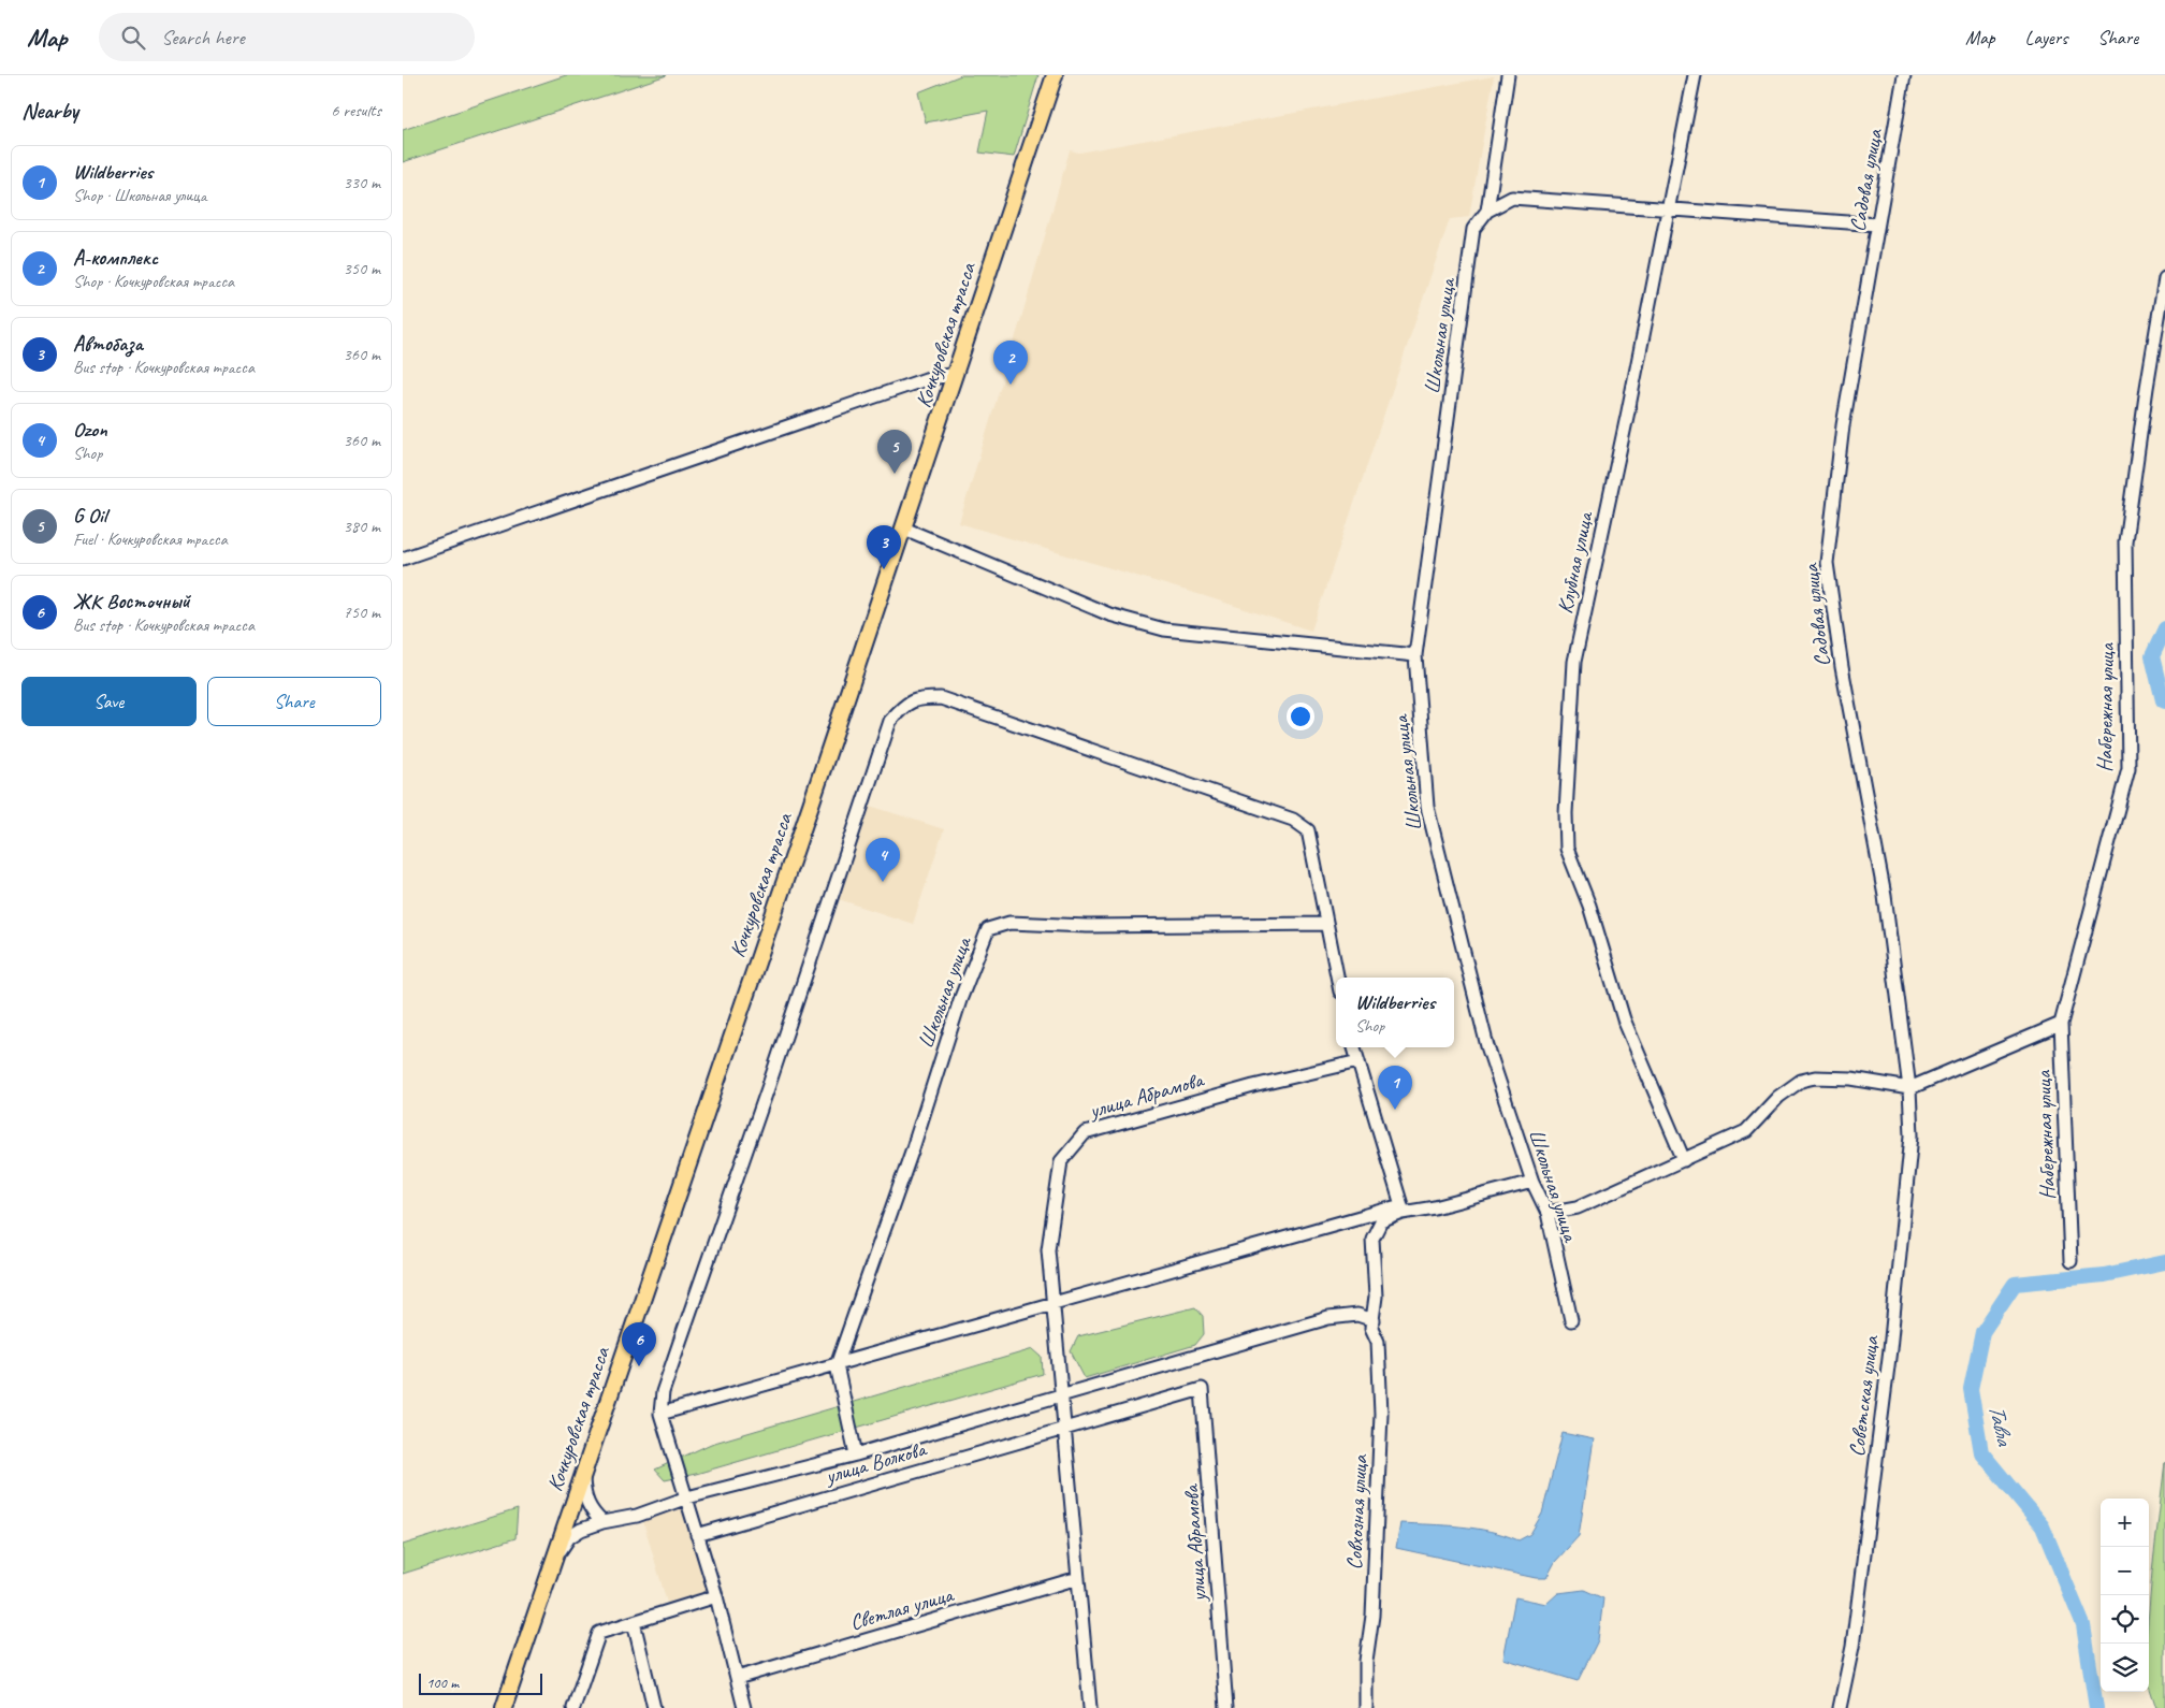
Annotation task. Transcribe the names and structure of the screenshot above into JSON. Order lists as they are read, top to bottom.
{
  "streets": {
    "main road": ["Кочкуровская трасса"],
    "street": [
      "Садовая улица",
      "Школьная улица",
      "Клубная улица",
      "Набережная улица",
      "улица Абрамова",
      "Советская улица",
      "улица Волкова",
      "Совхозная улица",
      "Светлая улица"
    ]
  },
  "crossings": [
    ["Садовая улица", "Школьная улица"],
    ["Садовая улица", "Советская улица"],
    ["Школьная улица", "Клубная улица"],
    ["улица Абрамова", "улица Волкова"],
    ["улица Абрамова", "Светлая улица"]
  ],
  "water": ["Тавла"],
  "scale_bar": "100 m",
  "page": {
    "header": "Map",
    "search": "Search here",
    "nav": ["Map", "Layers", "Share"],
    "heading": ["Nearby", "6 results"],
    "list": [
      {
        "mark": "1",
        "name": "Wildberries",
        "note": "Shop · Школьная улица",
        "value": "330 m"
      },
      {
        "mark": "2",
        "name": "А-комплекс",
        "note": "Shop · Кочкуровская трасса",
        "value": "350 m"
      },
      {
        "mark": "3",
        "name": "Автобаза",
        "note": "Bus stop · Кочкуровская трасса",
        "value": "360 m"
      },
      {
        "mark": "4",
        "name": "Ozon",
        "note": "Shop",
        "value": "360 m"
      },
      {
        "mark": "5",
        "name": "G Oil",
        "note": "Fuel · Кочкуровская трасса",
        "value": "380 m"
      },
      {
        "mark": "6",
        "name": "ЖК Восточный",
        "note": "Bus stop · Кочкуровская трасса",
        "value": "750 m"
      }
    ],
    "pins": [
      "2",
      "5",
      "3",
      "4",
      "1",
      "6"
    ],
    "buttons": ["Save", "Share"],
    "popup": ["Wildberries", "Shop"],
    "map_buttons": ["+", "−"],
    "scale": "100 m"
  }
}
